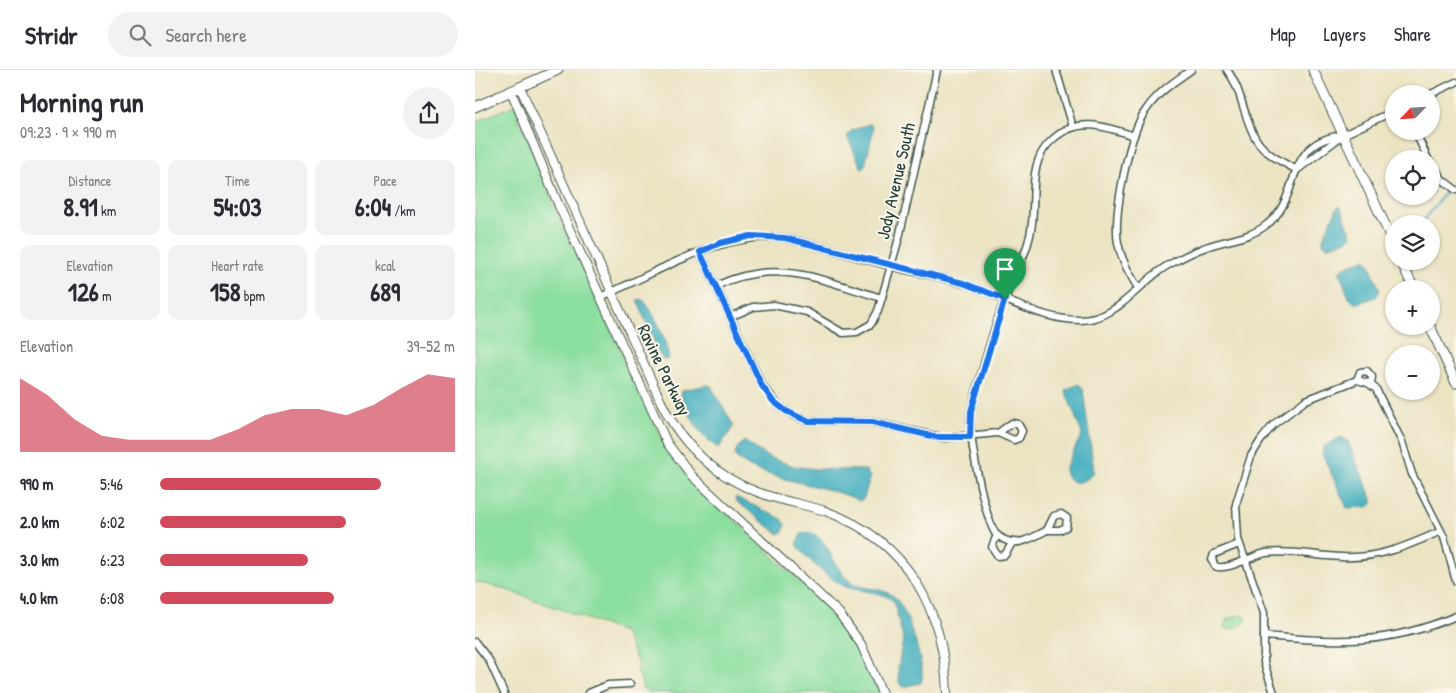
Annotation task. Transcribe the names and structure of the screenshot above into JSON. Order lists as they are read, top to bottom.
{
  "streets": {
    "street": ["Jody Avenue South", "Ravine Parkway"]
  },
  "north": "bottom left",
  "page": {
    "header": "Stridr",
    "search": "Search here",
    "nav": ["Map", "Layers", "Share"],
    "heading": ["Morning run", "09:23 · 9 × 990 m"],
    "map_buttons": ["+", "−"],
    "stats": [
      ["Distance", "8.91 km"],
      ["Time", "54:03"],
      ["Pace", "6:04 /km"],
      ["Elevation", "126 m"],
      ["Heart rate", "158 bpm"],
      ["kcal", "689"]
    ],
    "chart": ["Elevation", "39–52 m"],
    "list": [
      {
        "name": "990 m",
        "note": "5:46"
      },
      {
        "name": "2.0 km",
        "note": "6:02"
      },
      {
        "name": "3.0 km",
        "note": "6:23"
      },
      {
        "name": "4.0 km",
        "note": "6:08"
      }
    ]
  }
}
